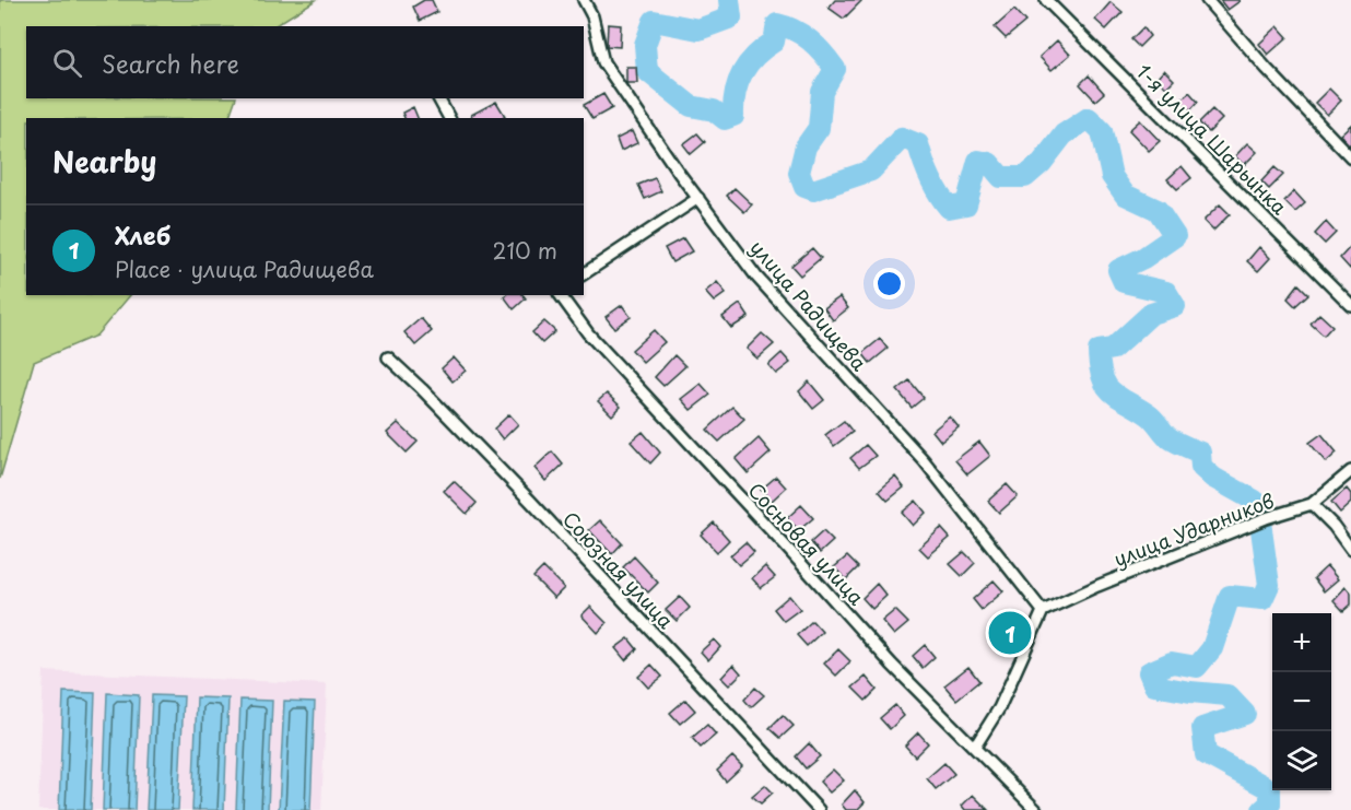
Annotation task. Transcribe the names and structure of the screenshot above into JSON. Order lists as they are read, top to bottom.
{
  "streets": {
    "street": [
      "1-я улица Шарьинка",
      "улица Радищева",
      "улица Ударников",
      "Сосновая улица",
      "Союзная улица"
    ]
  },
  "crossings": [
    ["улица Радищева", "улица Ударников"]
  ],
  "page": {
    "search": "Search here",
    "heading": "Nearby",
    "list": [
      {
        "mark": "1",
        "name": "Хлеб",
        "note": "Place · улица Радищева",
        "value": "210 m"
      }
    ],
    "pins": "1",
    "map_buttons": ["+", "−"]
  }
}
